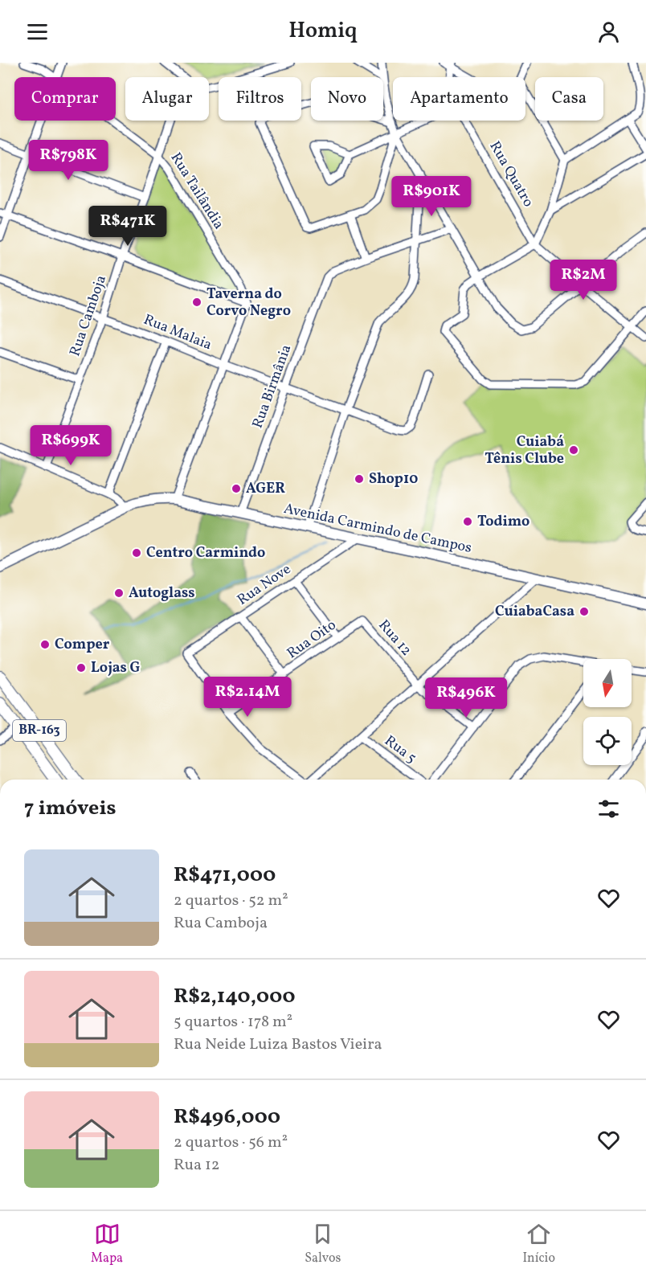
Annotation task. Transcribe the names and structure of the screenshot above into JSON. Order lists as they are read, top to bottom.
{
  "streets": {
    "highway": ["BR-163"],
    "main road": ["Avenida Carmindo de Campos"],
    "street": [
      "Rua Quatro",
      "Rua Tailândia",
      "Rua Camboja",
      "Rua Malaia",
      "Rua Birmânia",
      "Rua Nove",
      "Rua 12",
      "Rua Oito",
      "Rua 5"
    ]
  },
  "crossings": [
    ["Rua Tailândia", "Rua Camboja"],
    ["Rua Camboja", "Rua Malaia"],
    ["Rua Malaia", "Rua Birmânia"],
    ["Rua Birmânia", "Avenida Carmindo de Campos"],
    ["Avenida Carmindo de Campos", "Rua Nove"],
    ["Rua Nove", "Rua Oito"],
    ["Rua 12", "Rua Oito"]
  ],
  "places": [
    "Taverna do Corvo Negro",
    "Cuiabá Tênis Clube",
    "Shop10",
    "AGER",
    "Todimo",
    "Centro Carmindo",
    "Autoglass",
    "CuiabaCasa",
    "Comper",
    "Lojas G"
  ],
  "north": "bottom",
  "page": {
    "header": "Homiq",
    "chip": [
      "Comprar",
      "Alugar",
      "Filtros",
      "Novo",
      "Apartamento",
      "Casa"
    ],
    "price": [
      "R$798K",
      "R$901K",
      "R$471K",
      "R$2M",
      "R$699K",
      "R$2.14M",
      "R$496K"
    ],
    "heading": "7 imóveis",
    "list": [
      {
        "name": "R$471,000",
        "note": "2 quartos · 52 m² · Rua Camboja"
      },
      {
        "name": "R$2,140,000",
        "note": "5 quartos · 178 m² · Rua Neide Luiza Bastos Vieira"
      },
      {
        "name": "R$496,000",
        "note": "2 quartos · 56 m² · Rua 12"
      }
    ],
    "tabs": ["Mapa", "Salvos", "Início"]
  }
}
